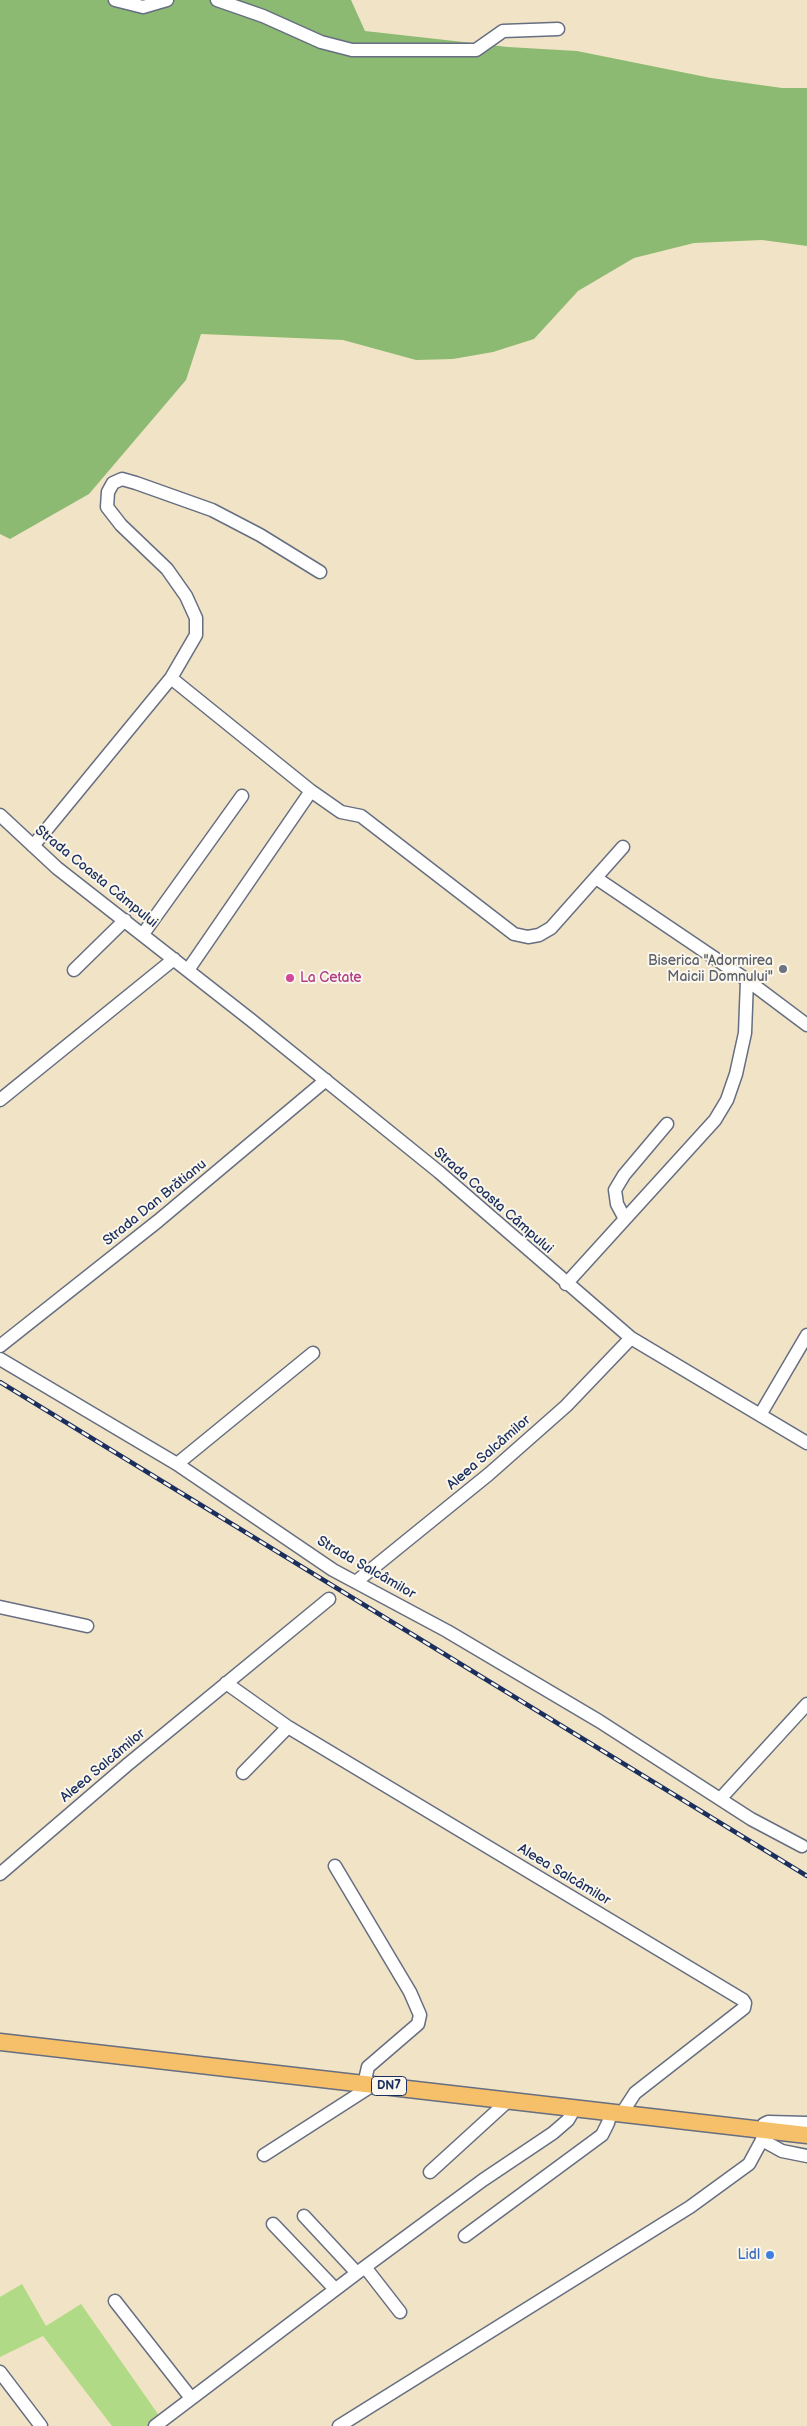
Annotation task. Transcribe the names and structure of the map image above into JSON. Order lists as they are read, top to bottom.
{
  "streets": {
    "main road": ["DN7"],
    "street": [
      "Strada Coasta Câmpului",
      "Strada Dan Brătianu",
      "Aleea Salcâmilor",
      "Strada Salcâmilor"
    ]
  },
  "crossings": [
    ["Strada Coasta Câmpului", "Strada Dan Brătianu"],
    ["Strada Coasta Câmpului", "Aleea Salcâmilor"],
    ["Aleea Salcâmilor", "Strada Salcâmilor"],
    ["Aleea Salcâmilor", "DN7"]
  ],
  "places": ["Biserica \"Adormirea Maicii Domnului\"", "La Cetate", "Lidl"]
}
